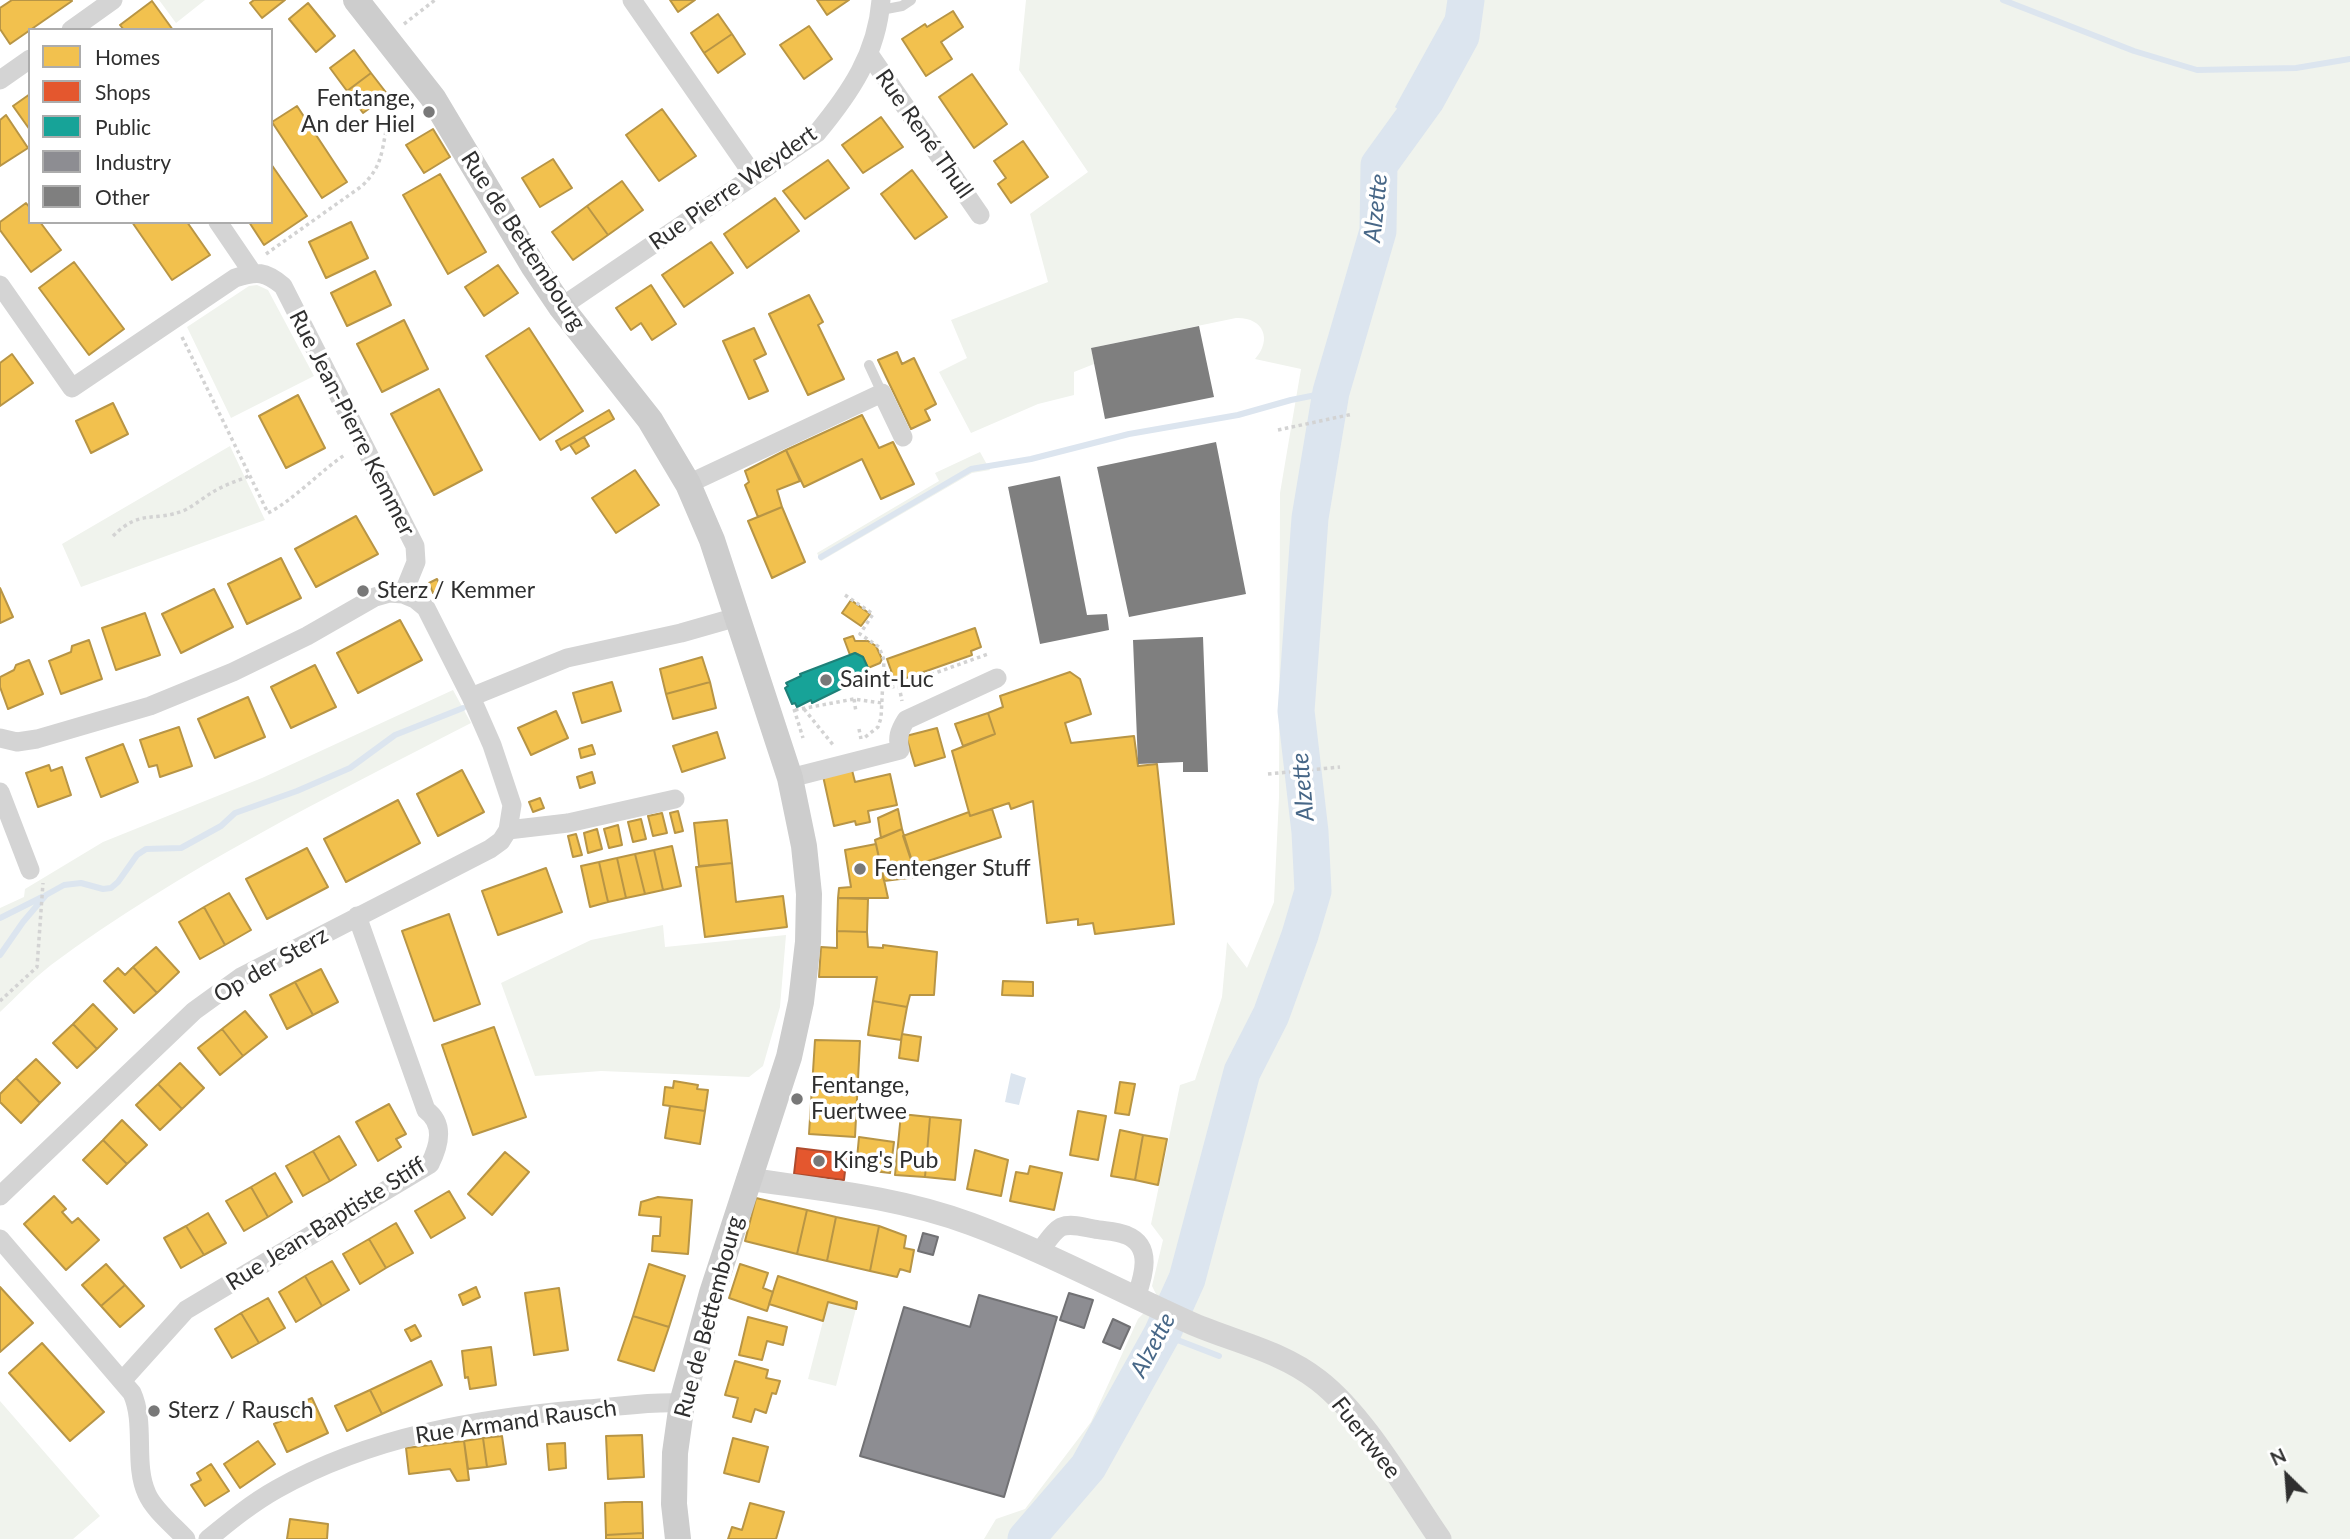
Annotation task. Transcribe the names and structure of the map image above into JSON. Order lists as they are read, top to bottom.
{
  "streets": {
    "main road": ["Rue de Bettembourg"],
    "street": [
      "Rue René Thull",
      "Rue Pierre Weydert",
      "Rue Jean-Pierre Kemmer",
      "Op der Sterz",
      "Rue Jean-Baptiste Stiff",
      "Rue Armand Rausch",
      "Fuertwee"
    ]
  },
  "crossings": [
    ["Rue René Thull", "Rue Pierre Weydert"],
    ["Rue Pierre Weydert", "Rue de Bettembourg"],
    ["Rue de Bettembourg", "Rue Armand Rausch"],
    ["Op der Sterz", "Rue Jean-Baptiste Stiff"]
  ],
  "water": ["Alzette"],
  "places": [
    "Fentange, An der Hiel",
    "Sterz / Kemmer",
    "Saint-Luc",
    "Fentenger Stuff",
    "Fentange, Fuertwee",
    "King's Pub",
    "Sterz / Rausch"
  ],
  "legend": [
    "Homes",
    "Shops",
    "Public",
    "Industry",
    "Other"
  ],
  "north": "top left"
}
